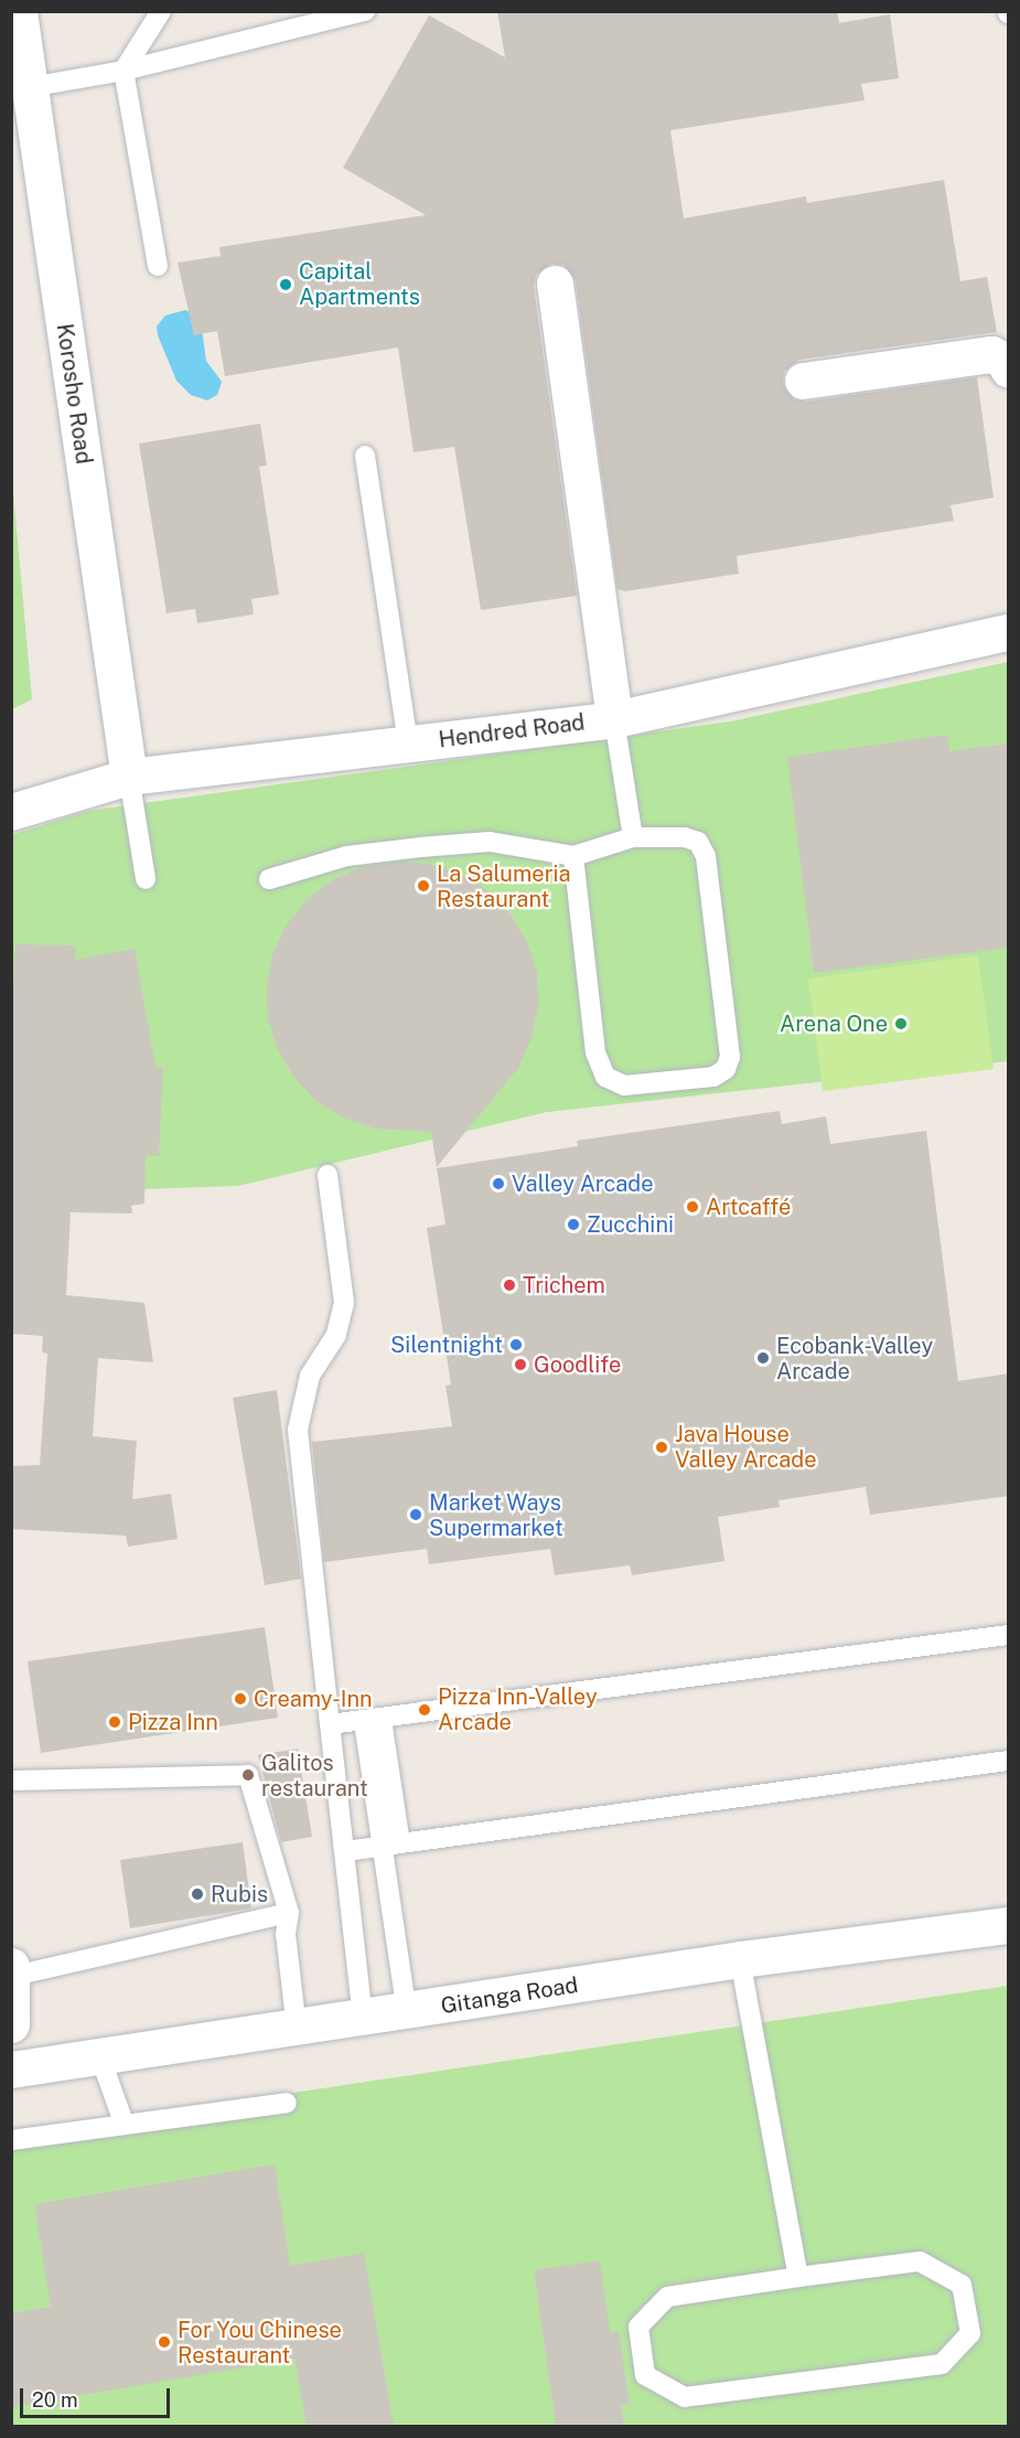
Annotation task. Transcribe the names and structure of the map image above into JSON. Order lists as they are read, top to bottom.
{
  "streets": {
    "street": ["Korosho Road", "Hendred Road", "Gitanga Road"]
  },
  "crossings": [
    ["Korosho Road", "Hendred Road"]
  ],
  "places": [
    "Capital Apartments",
    "La Salumeria Restaurant",
    "Arena One",
    "Valley Arcade",
    "Artcaffé",
    "Zucchini",
    "Trichem",
    "Silentnight",
    "Ecobank-Valley Arcade",
    "Goodlife",
    "Java House Valley Arcade",
    "Market Ways Supermarket",
    "Creamy-Inn",
    "Pizza Inn-Valley Arcade",
    "Pizza Inn",
    "Galitos restaurant",
    "Rubis",
    "For You Chinese Restaurant"
  ],
  "scale_bar": "20 m"
}
